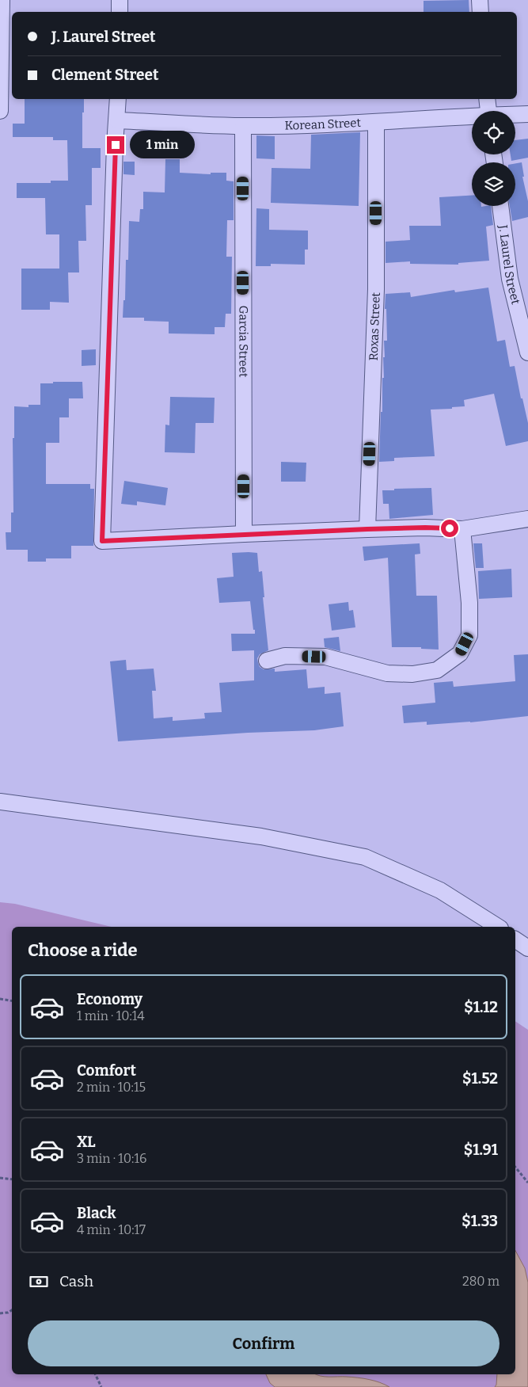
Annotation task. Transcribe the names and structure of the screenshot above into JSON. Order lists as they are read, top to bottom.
{
  "streets": {
    "street": [
      "Korean Street",
      "J. Laurel Street",
      "Roxas Street",
      "Garcia Street"
    ]
  },
  "crossings": [
    ["Korean Street", "Roxas Street"],
    ["Korean Street", "Garcia Street"]
  ],
  "page": {
    "banner": ["J. Laurel Street", "Clement Street"],
    "bubble": "1 min",
    "heading": "Choose a ride",
    "list": [
      {
        "name": "Economy",
        "note": "1 min · 10:14",
        "value": "$1.12"
      },
      {
        "name": "Comfort",
        "note": "2 min · 10:15",
        "value": "$1.52"
      },
      {
        "name": "XL",
        "note": "3 min · 10:16",
        "value": "$1.91"
      },
      {
        "name": "Black",
        "note": "4 min · 10:17",
        "value": "$1.33"
      }
    ],
    "pay": ["Cash", "280 m"],
    "buttons": "Confirm"
  }
}
